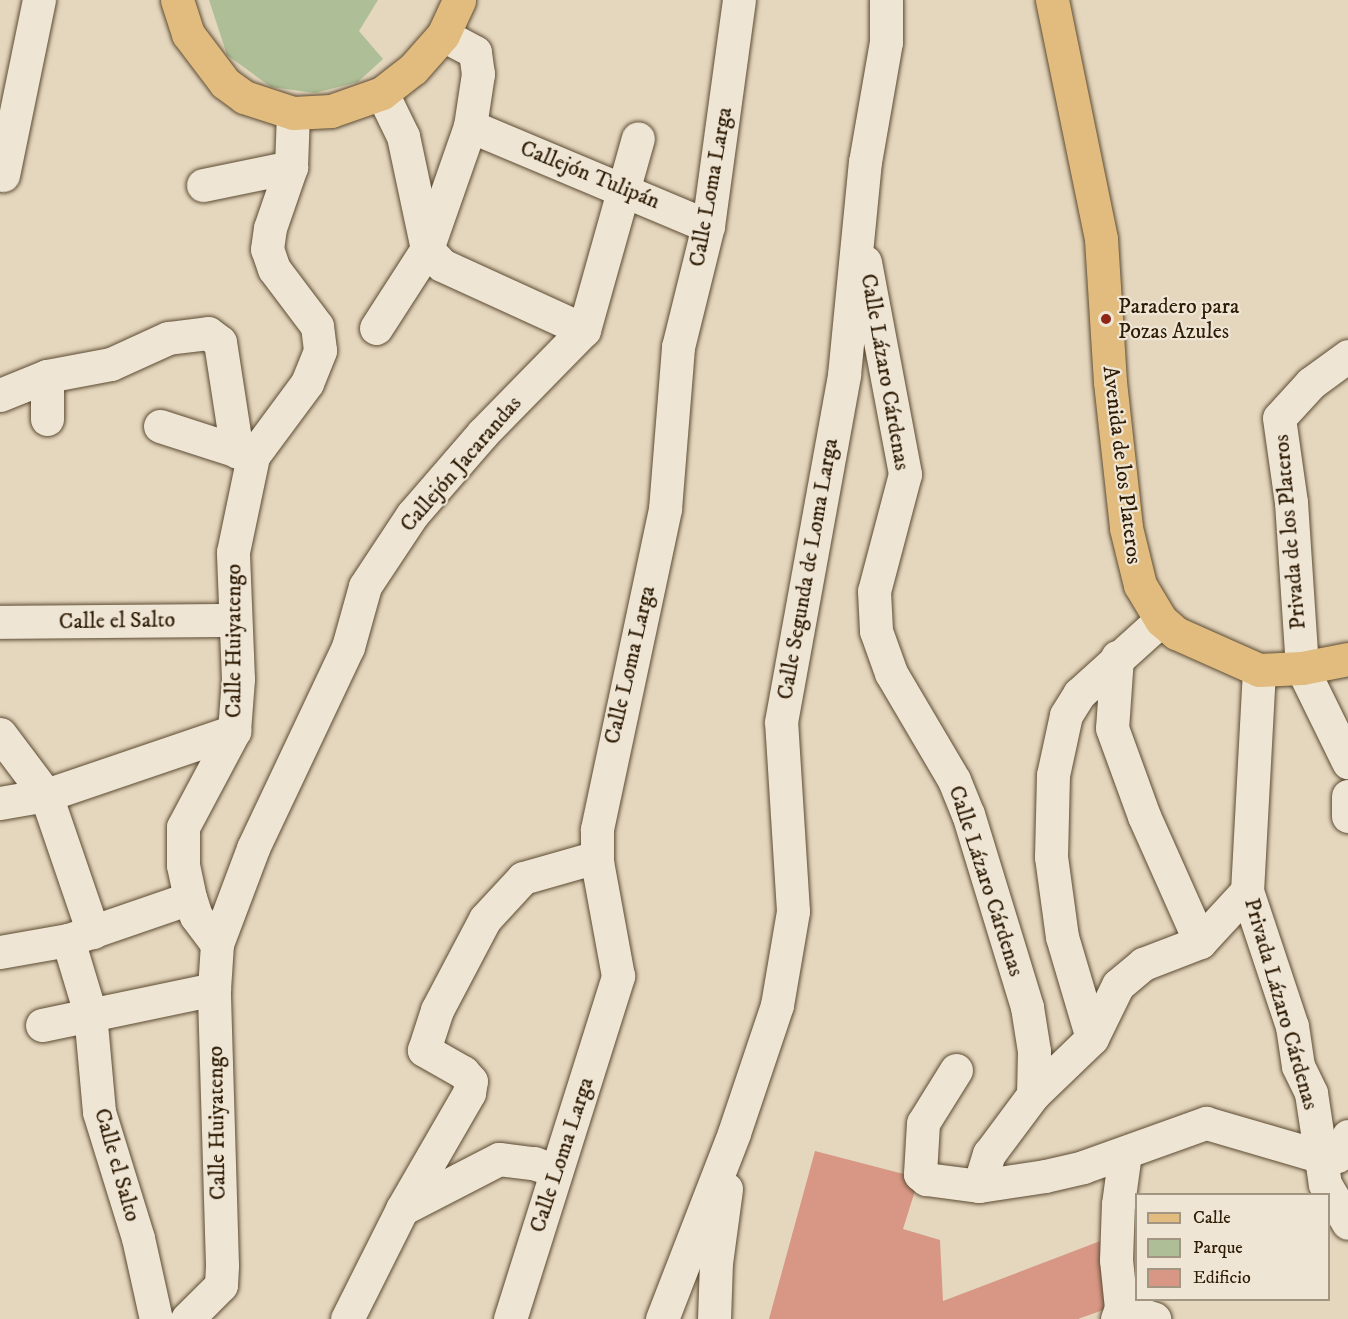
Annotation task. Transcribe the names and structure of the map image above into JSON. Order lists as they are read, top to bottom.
{
  "streets": {
    "main road": ["Avenida de los Plateros"],
    "street": [
      "Callejón Tulipán",
      "Calle Loma Larga",
      "Calle Lázaro Cárdenas",
      "Callejón Jacarandas",
      "Privada de los Plateros",
      "Calle Segunda de Loma Larga",
      "Calle el Salto",
      "Calle Huiyatengo",
      "Privada Lázaro Cárdenas"
    ]
  },
  "crossings": [
    ["Callejón Tulipán", "Calle Loma Larga"],
    ["Callejón Tulipán", "Callejón Jacarandas"],
    ["Calle Lázaro Cárdenas", "Calle Segunda de Loma Larga"],
    ["Callejón Jacarandas", "Calle Huiyatengo"],
    ["Avenida de los Plateros", "Privada de los Plateros"],
    ["Avenida de los Plateros", "Privada Lázaro Cárdenas"],
    ["Calle el Salto", "Calle Huiyatengo"]
  ],
  "places": ["Paradero para Pozas Azules"],
  "legend": ["Calle", "Parque", "Edificio"]
}
